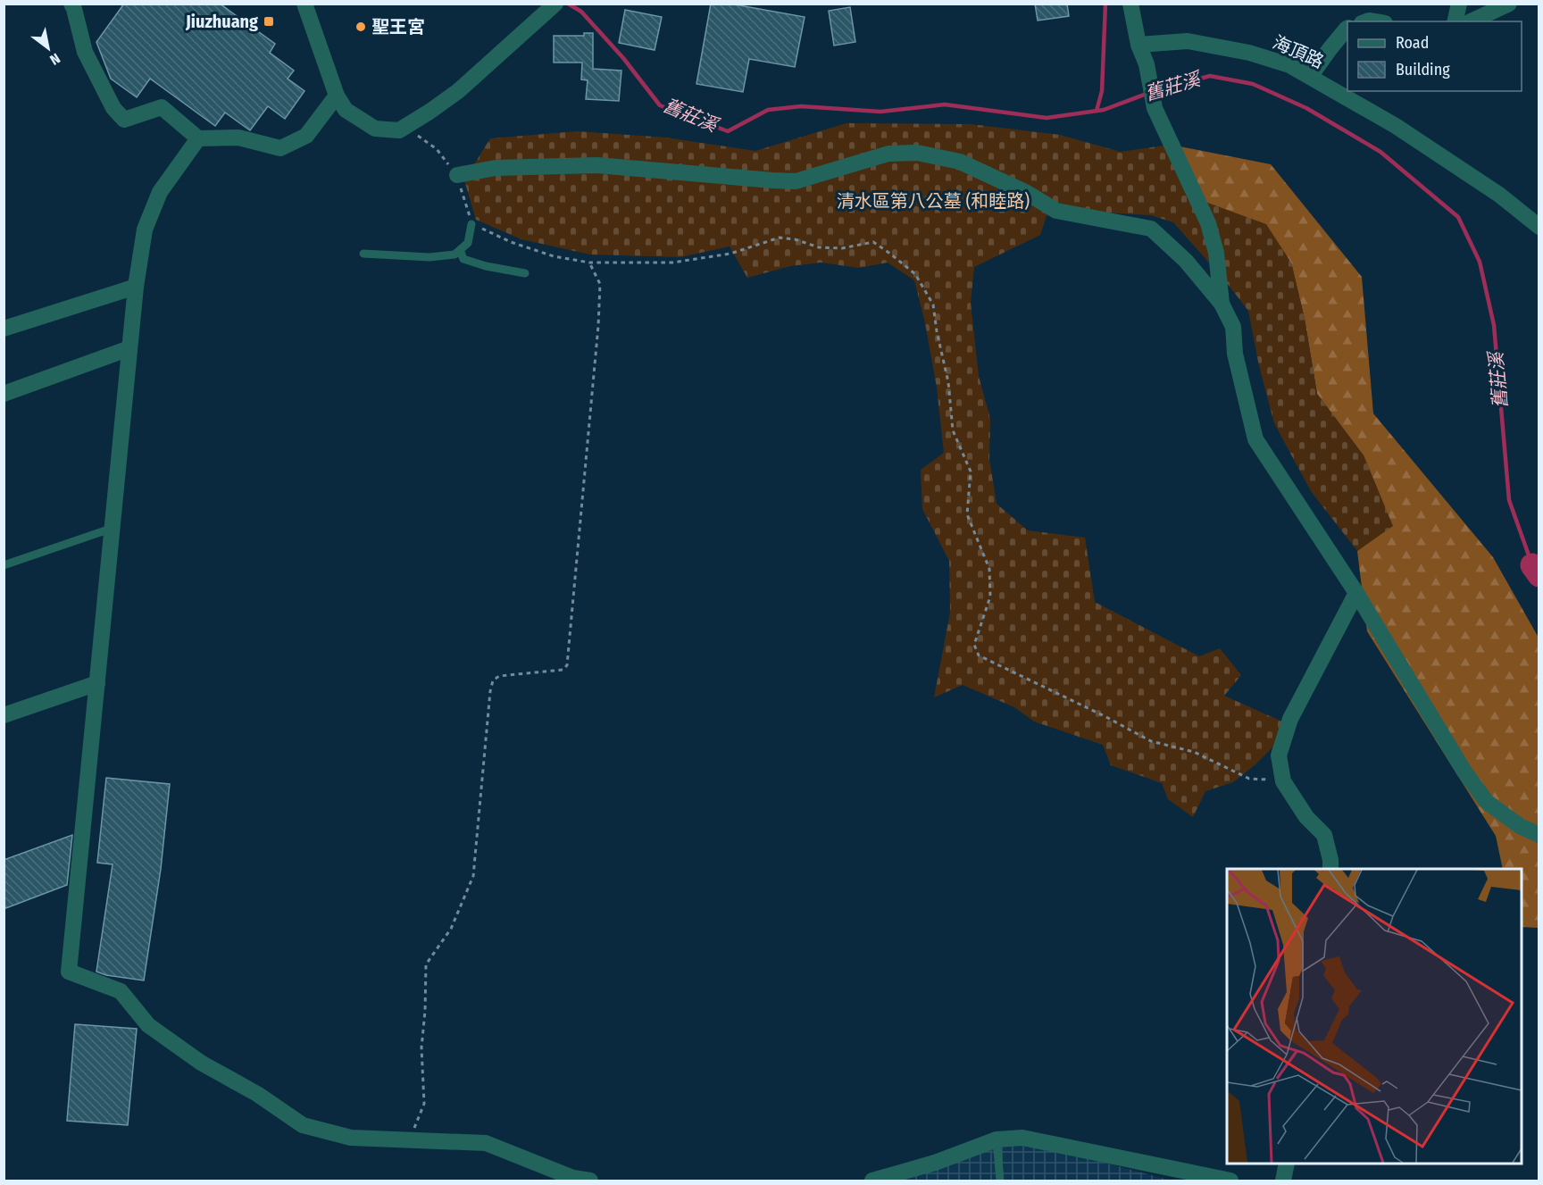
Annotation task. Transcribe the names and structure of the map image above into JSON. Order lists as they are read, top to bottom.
{
  "streets": {
    "street": ["海頂路"]
  },
  "water": ["舊莊溪"],
  "parks": ["清水區第八公墓 (和睦路)"],
  "places": {
    "transit": ["Jiuzhuang"],
    "other": ["聖王宮"]
  },
  "legend": ["Road", "Building"],
  "north": "bottom right"
}
